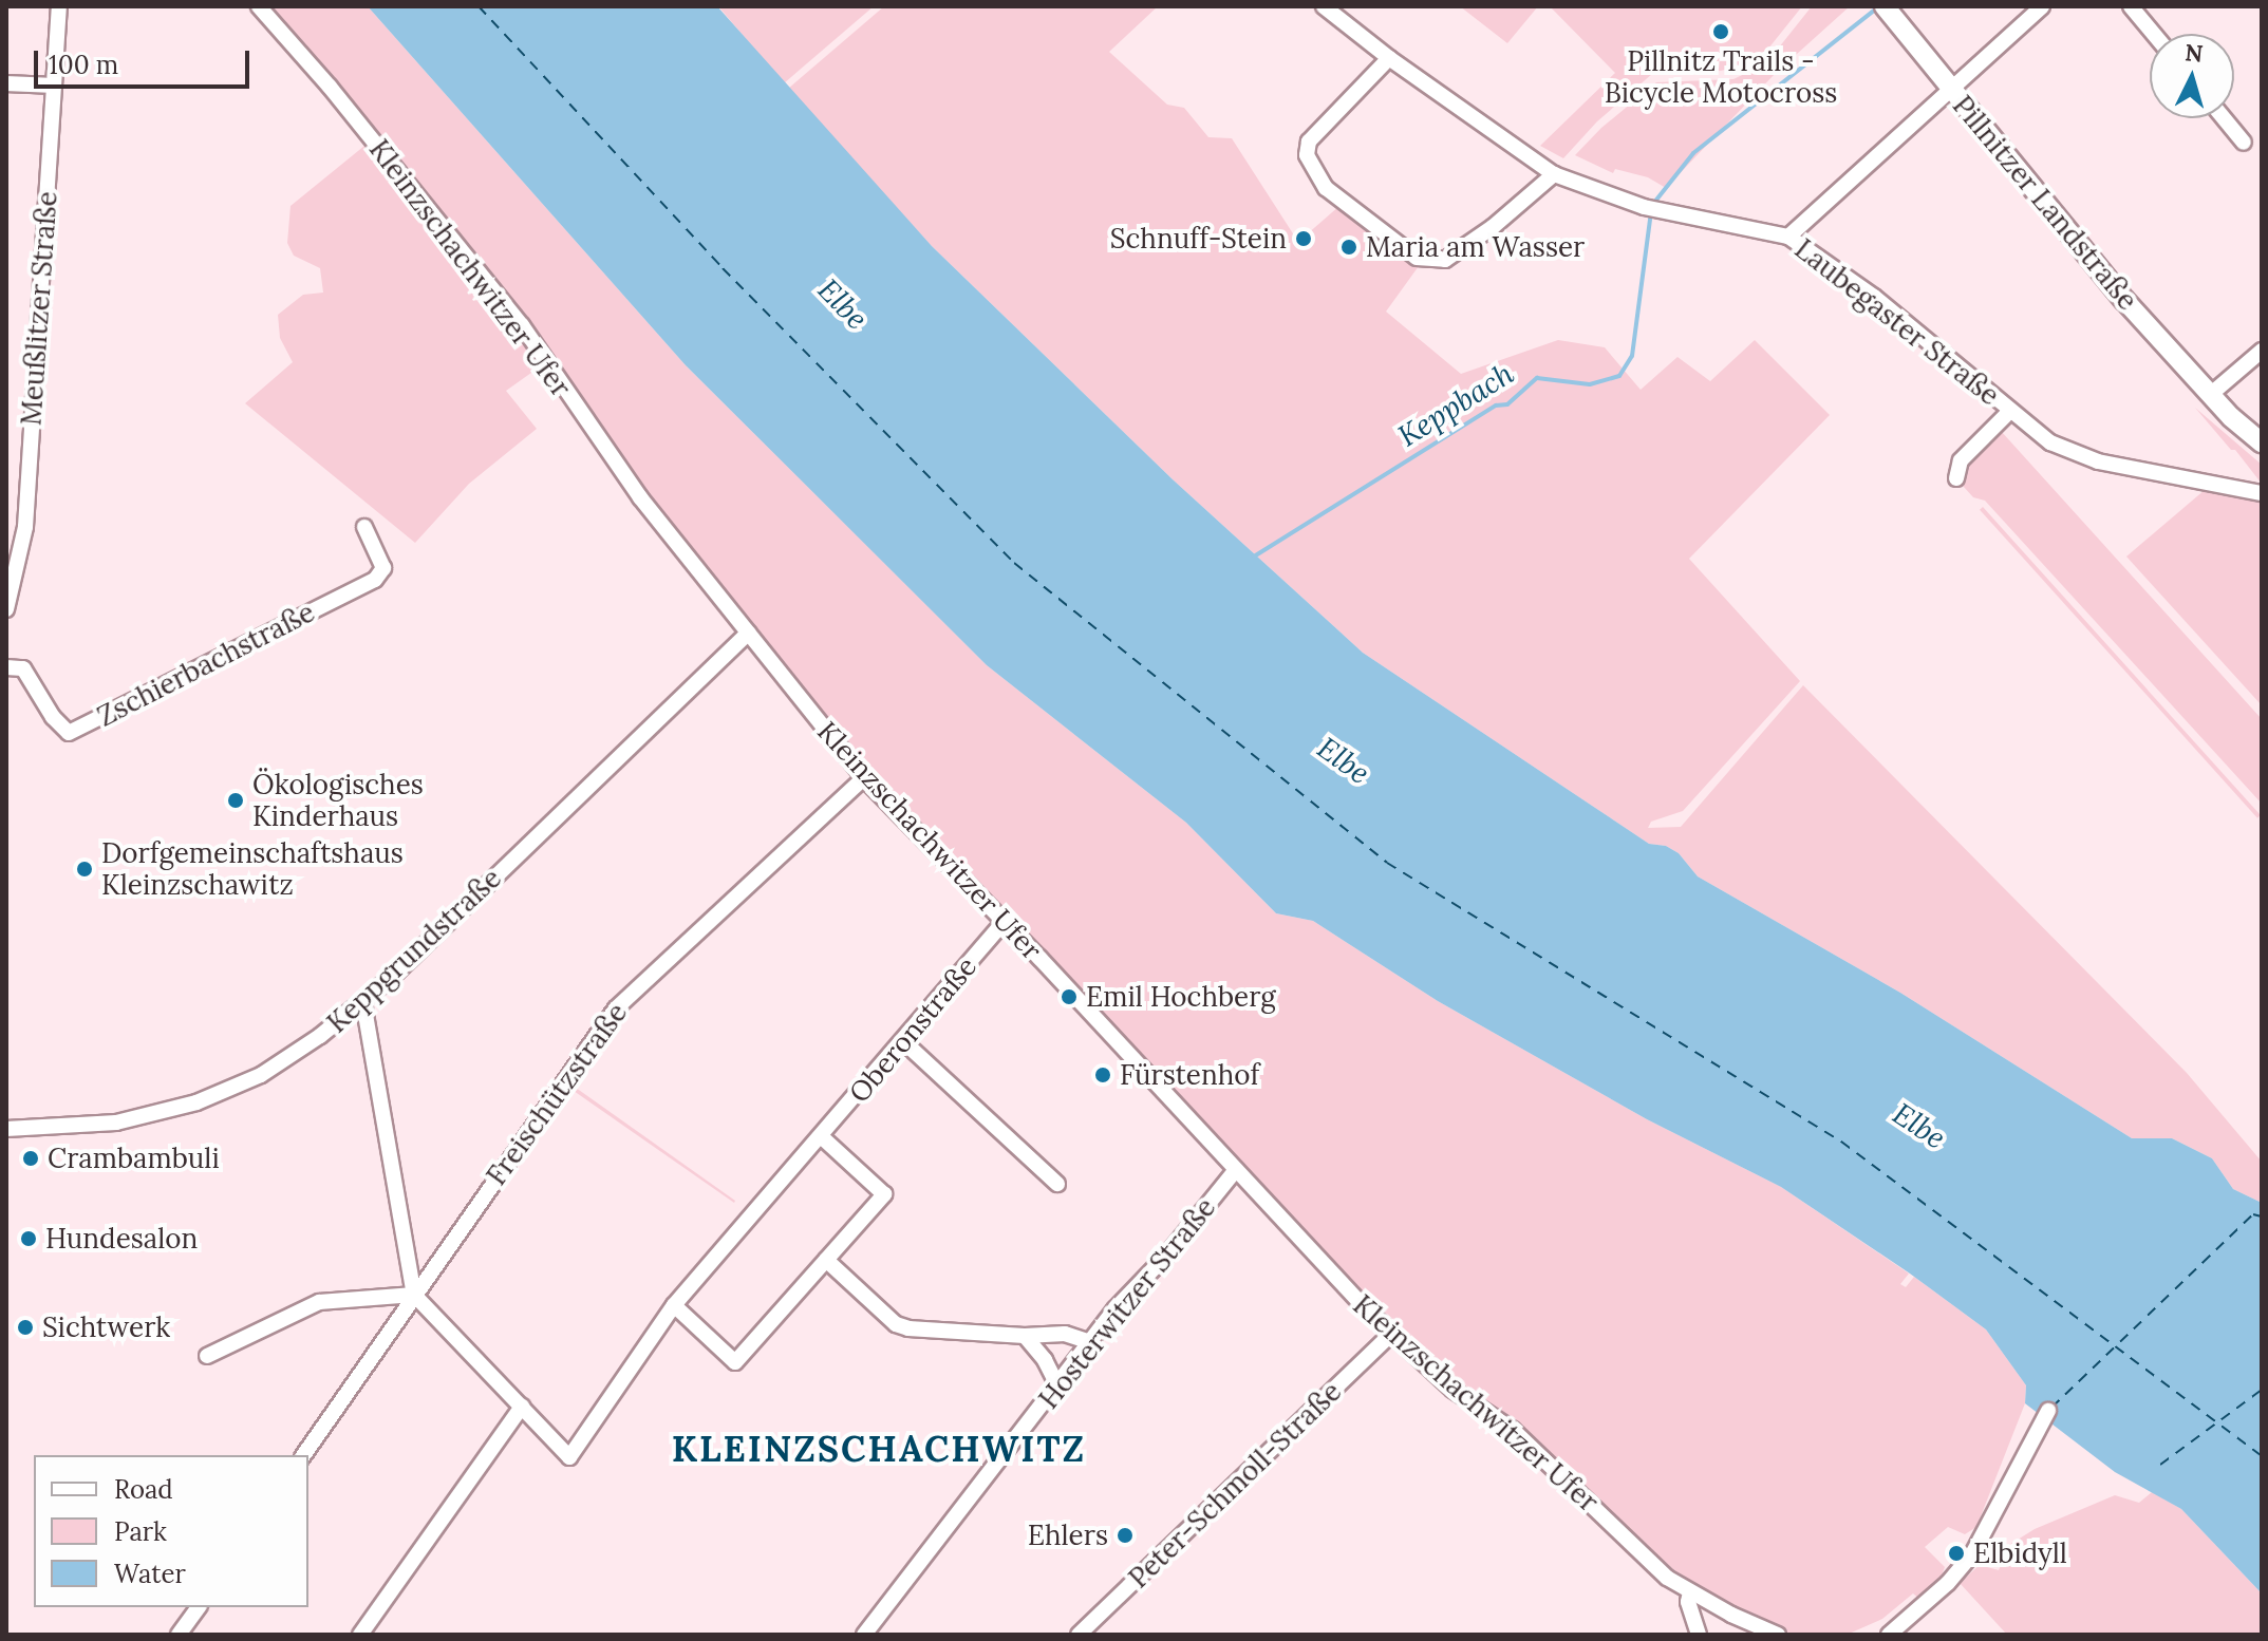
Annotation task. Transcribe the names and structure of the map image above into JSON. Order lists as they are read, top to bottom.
{
  "streets": {
    "main road": ["Pillnitzer Landstraße"],
    "street": [
      "Kleinzschachwitzer Ufer",
      "Meußlitzer Straße",
      "Laubegaster Straße",
      "Zschierbachstraße",
      "Keppgrundstraße",
      "Oberonstraße",
      "Freischützstraße",
      "Hosterwitzer Straße",
      "Peter-Schmoll-Straße"
    ]
  },
  "crossings": [
    ["Kleinzschachwitzer Ufer", "Keppgrundstraße"],
    ["Kleinzschachwitzer Ufer", "Oberonstraße"],
    ["Kleinzschachwitzer Ufer", "Freischützstraße"],
    ["Kleinzschachwitzer Ufer", "Hosterwitzer Straße"],
    ["Kleinzschachwitzer Ufer", "Peter-Schmoll-Straße"]
  ],
  "districts": ["KLEINZSCHACHWITZ"],
  "water": ["Elbe", "Keppbach"],
  "places": [
    "Pillnitz Trails - Bicycle Motocross",
    "Schnuff-Stein",
    "Maria am Wasser",
    "Ökologisches Kinderhaus",
    "Dorfgemeinschaftshaus Kleinzschawitz",
    "Emil Hochberg",
    "Fürstenhof",
    "Crambambuli",
    "Hundesalon",
    "Sichtwerk",
    "Ehlers",
    "Elbidyll"
  ],
  "legend": ["Road", "Park", "Water"],
  "scale_bar": "100 m",
  "north": "top"
}
